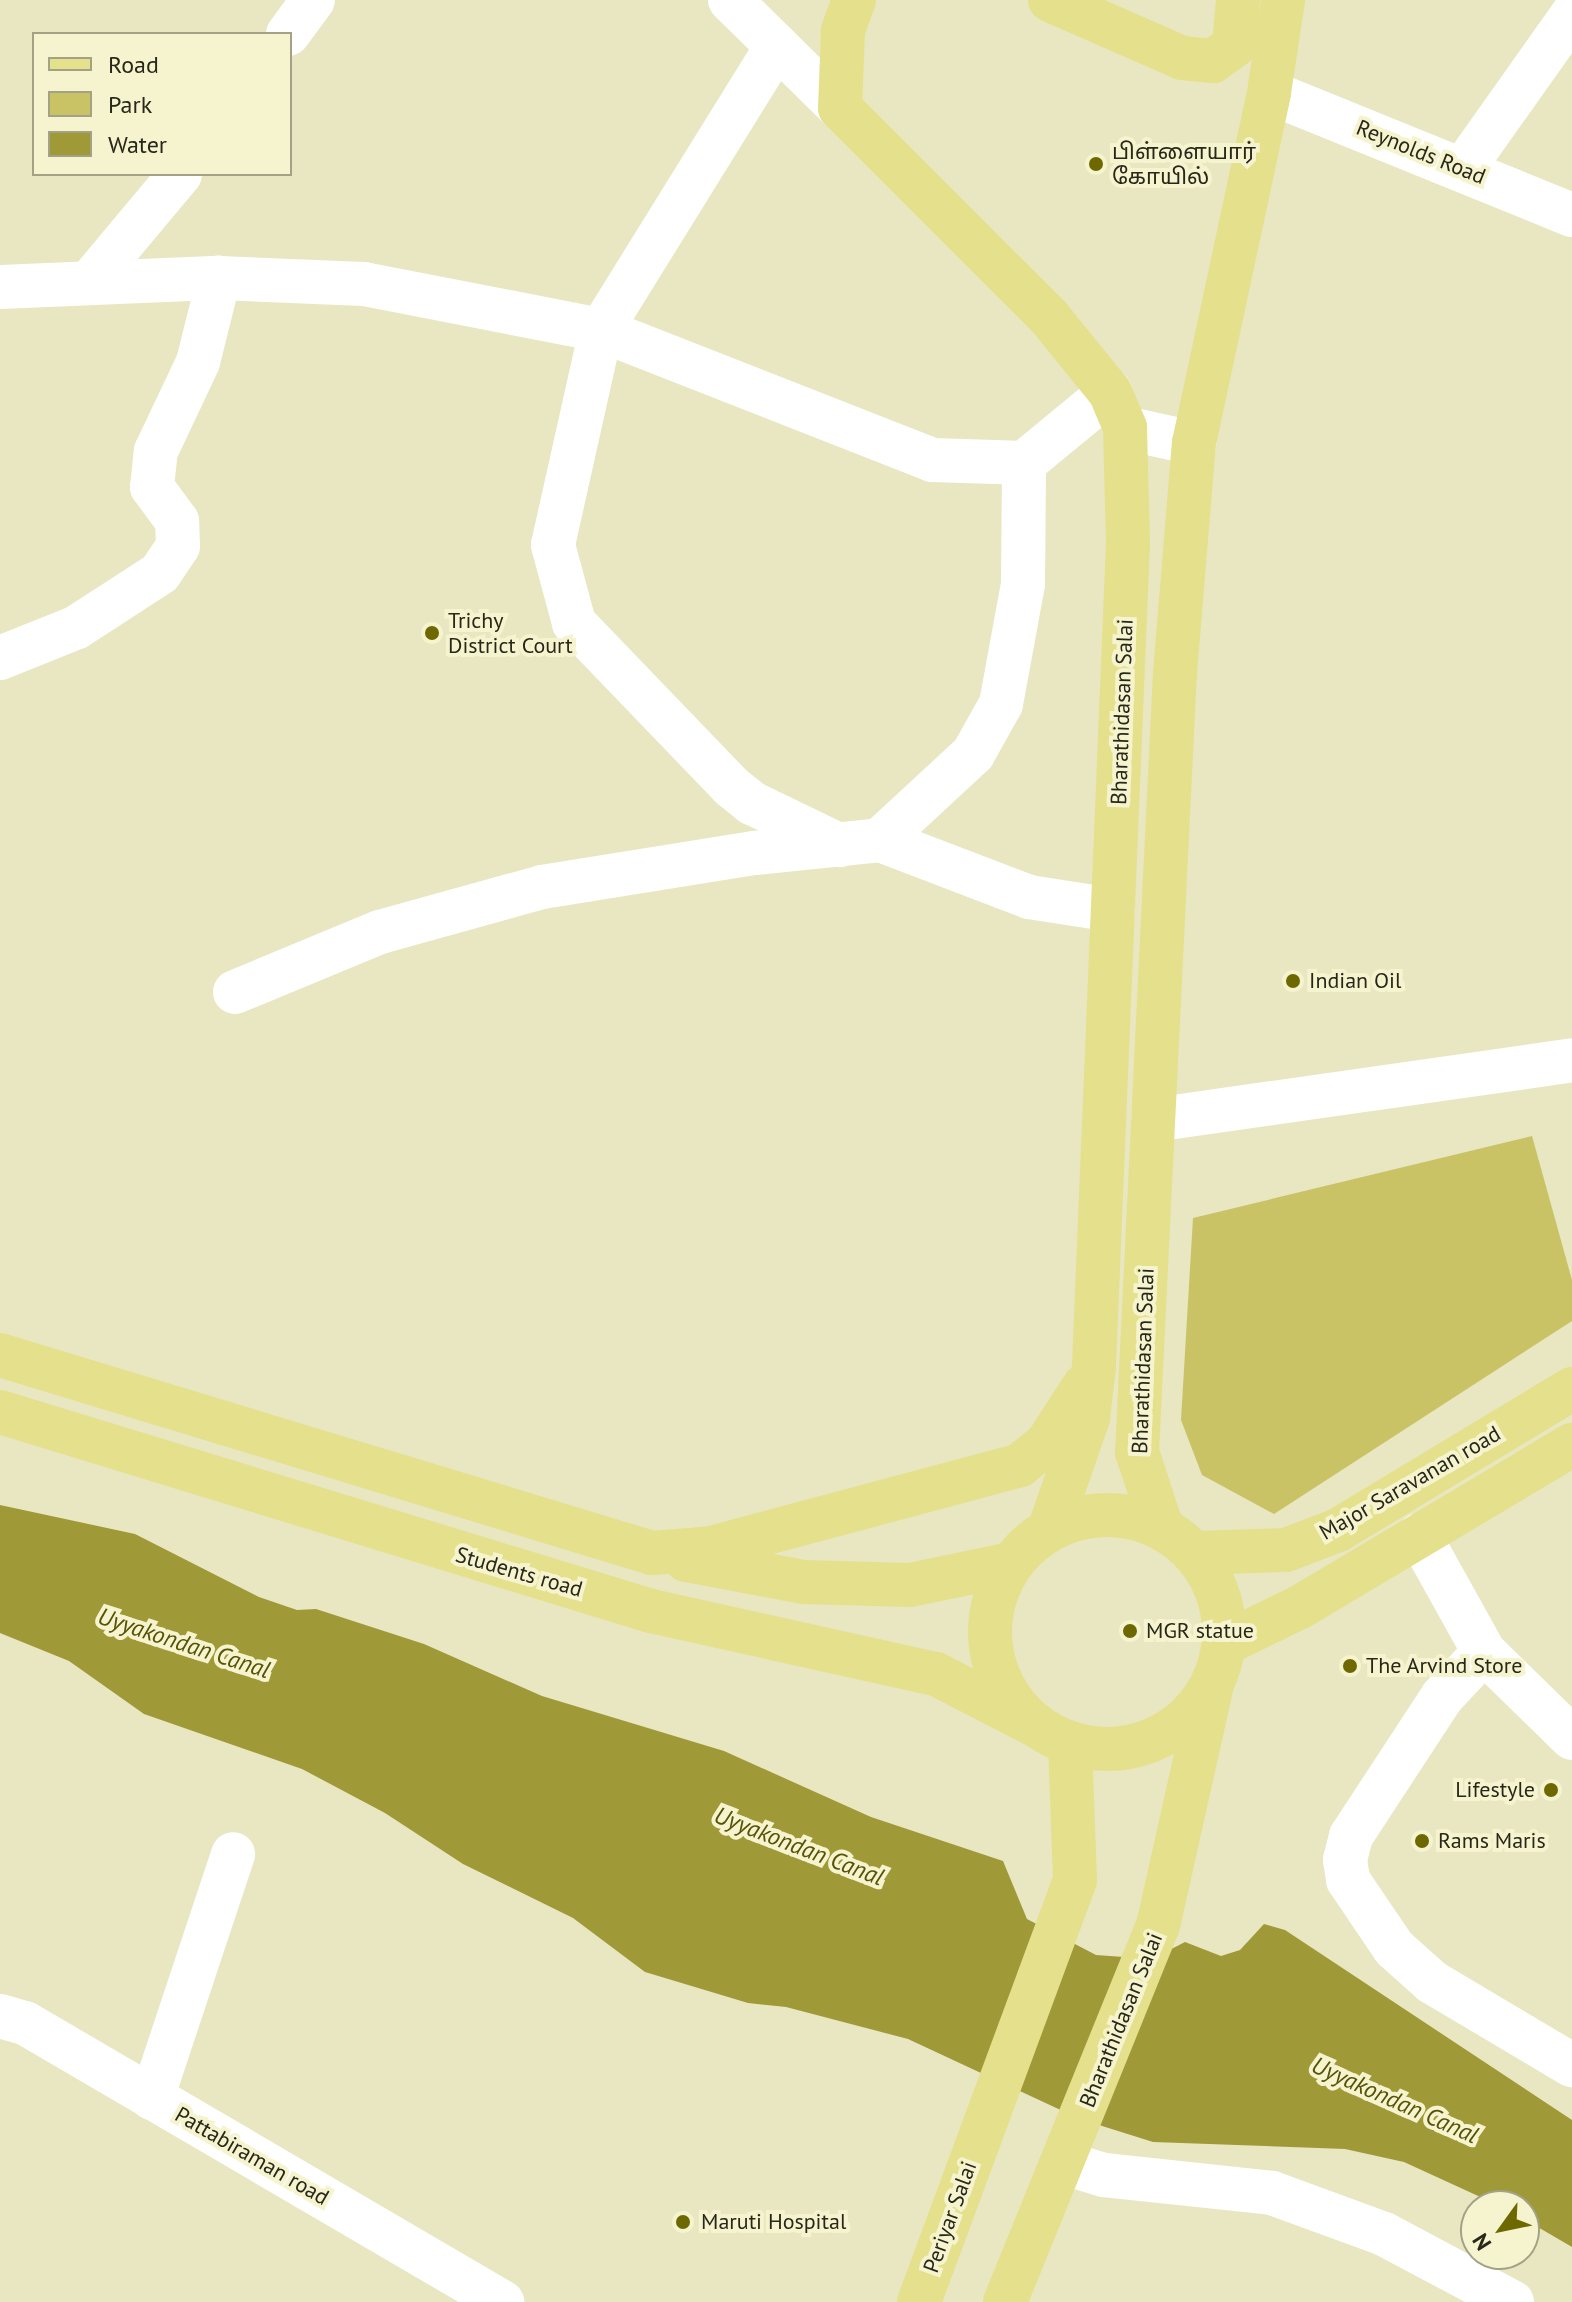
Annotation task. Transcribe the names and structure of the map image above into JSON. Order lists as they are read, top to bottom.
{
  "streets": {
    "main road": [
      "Bharathidasan Salai",
      "Major Saravanan road",
      "Students road",
      "Periyar Salai"
    ],
    "street": ["Reynolds Road", "Pattabiraman road"]
  },
  "crossings": [
    ["Reynolds Road", "Bharathidasan Salai"],
    ["Bharathidasan Salai", "Major Saravanan road"],
    ["Bharathidasan Salai", "Students road"],
    ["Bharathidasan Salai", "Periyar Salai"],
    ["Major Saravanan road", "Students road"],
    ["Major Saravanan road", "Periyar Salai"],
    ["Students road", "Periyar Salai"]
  ],
  "water": ["Uyyakondan Canal"],
  "places": [
    "பிள்ளையார் கோயில்",
    "Trichy District Court",
    "Indian Oil",
    "MGR statue",
    "The Arvind Store",
    "Lifestyle",
    "Rams Maris",
    "Maruti Hospital"
  ],
  "legend": ["Road", "Park", "Water"],
  "north": "bottom left"
}
